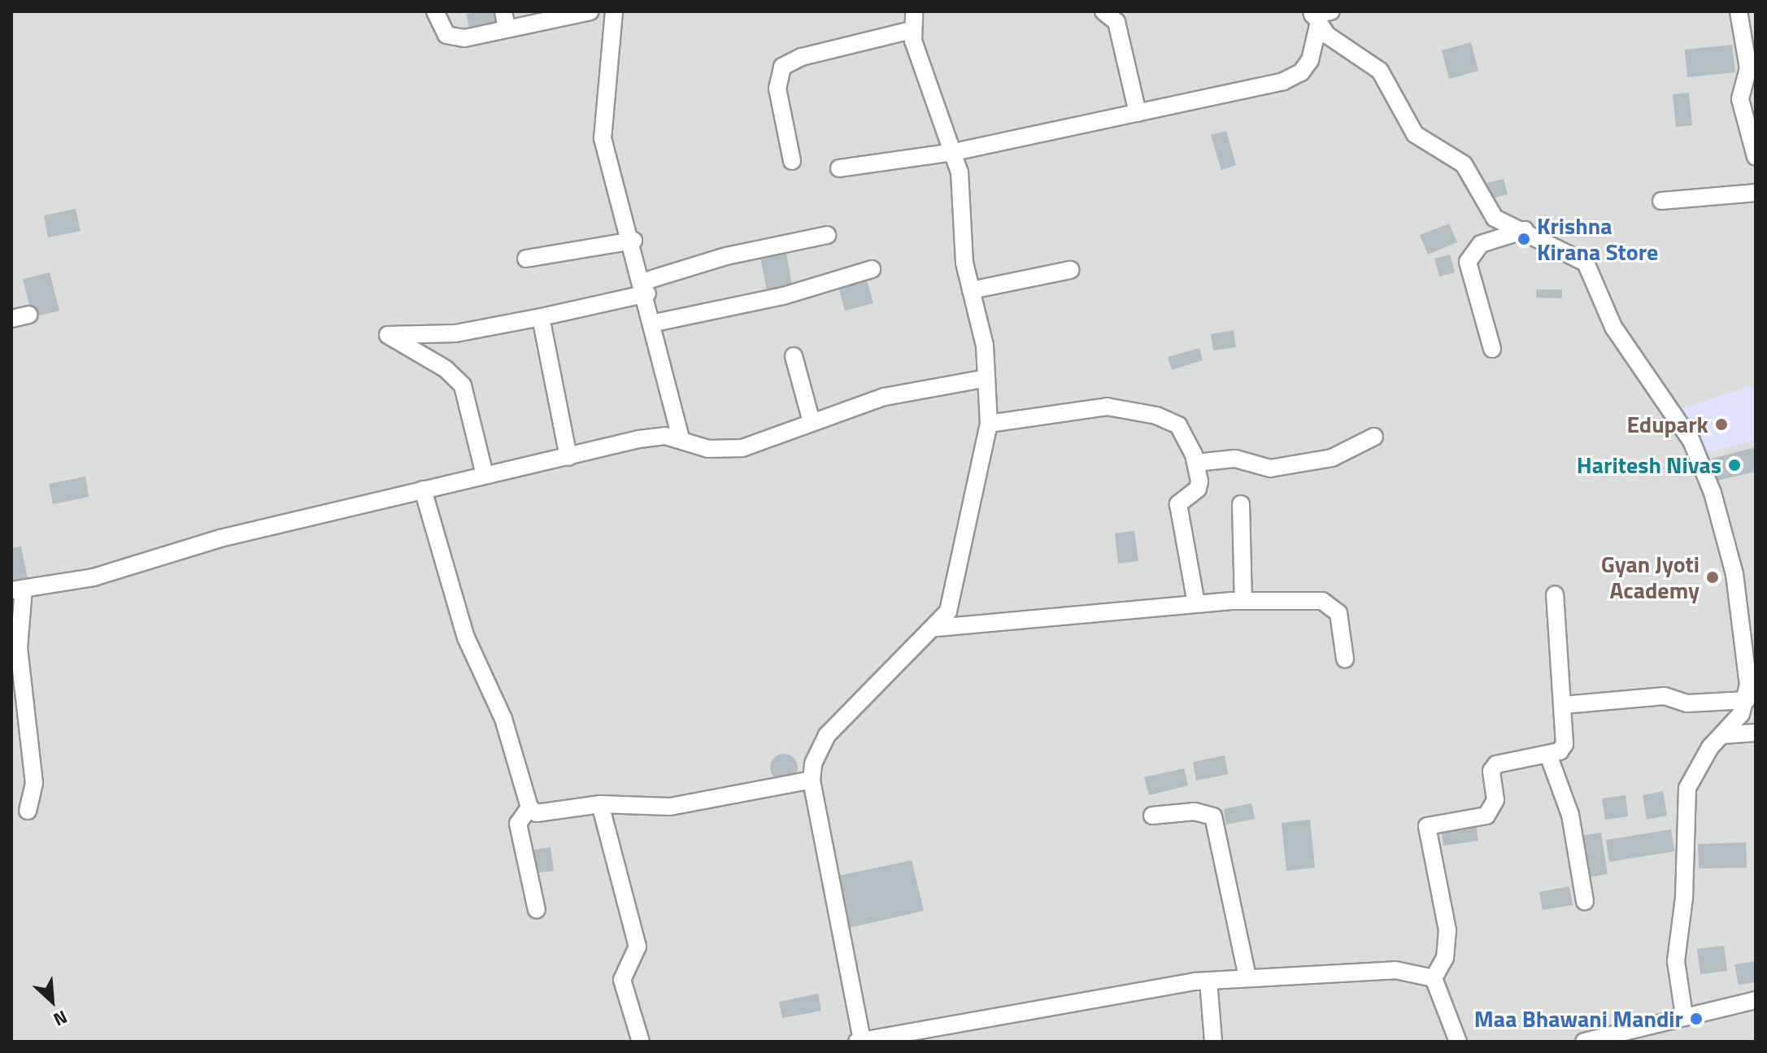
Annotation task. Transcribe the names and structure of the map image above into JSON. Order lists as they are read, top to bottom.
{
  "places": [
    "Krishna Kirana Store",
    "Edupark",
    "Haritesh Nivas",
    "Gyan Jyoti Academy",
    "Maa Bhawani Mandir"
  ],
  "north": "bottom right"
}
